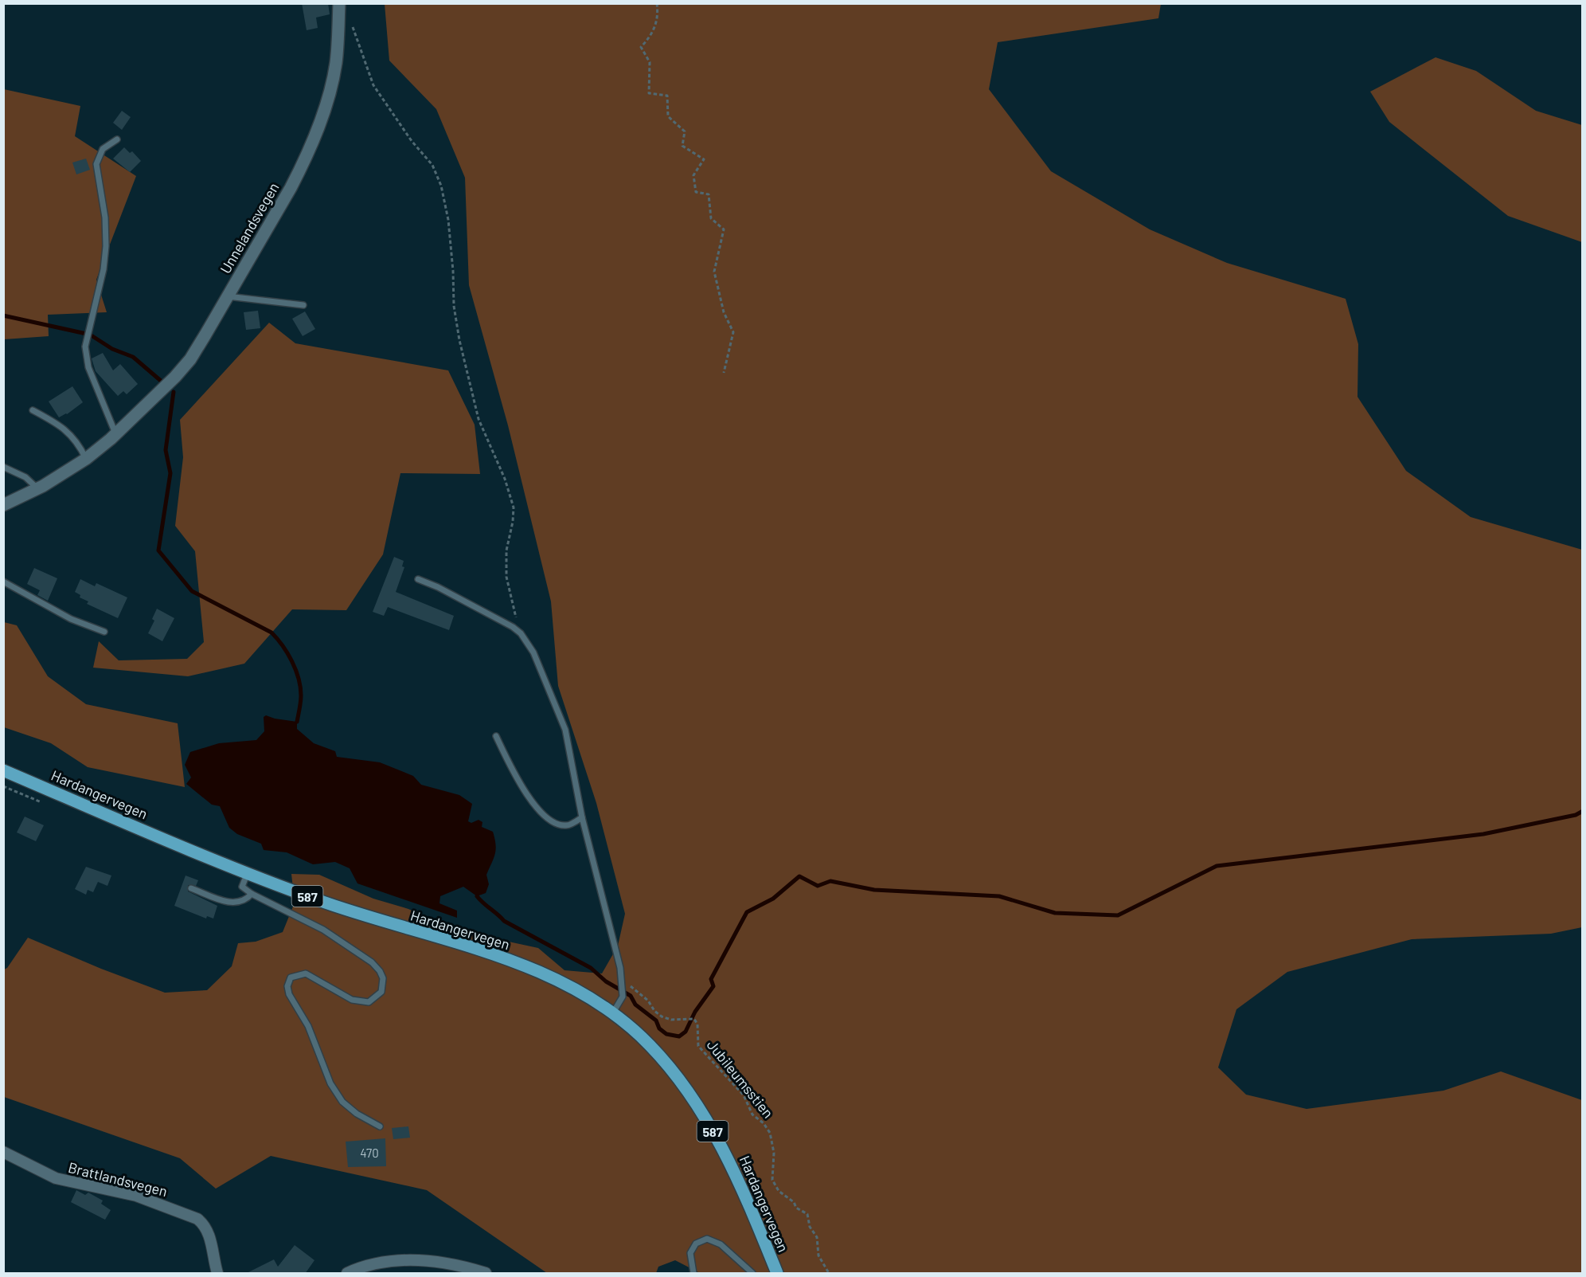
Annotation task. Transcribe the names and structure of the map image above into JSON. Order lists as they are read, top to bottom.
{
  "streets": {
    "main road": ["Unnelandsvegen", "Hardangervegen", "587"],
    "street": ["Brattlandsvegen"],
    "path": ["Jubileumsstien"]
  },
  "house_numbers": ["470"]
}
